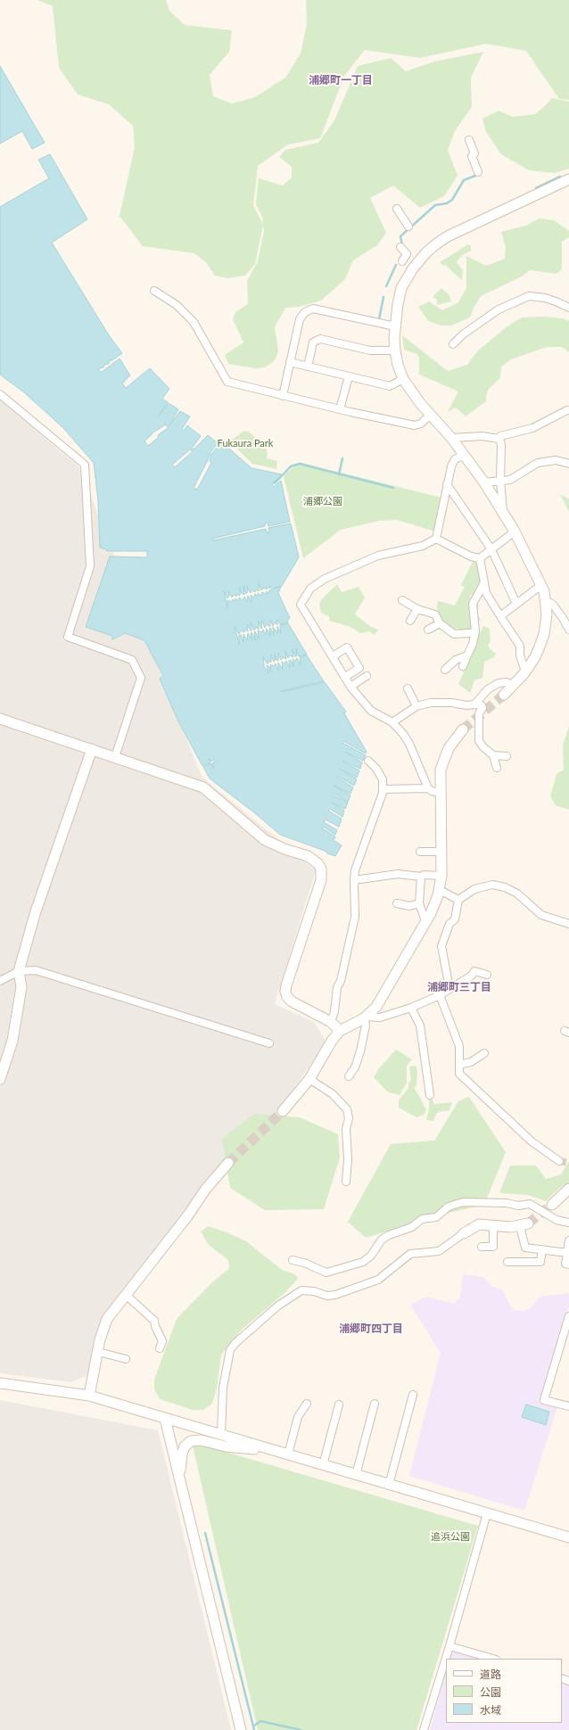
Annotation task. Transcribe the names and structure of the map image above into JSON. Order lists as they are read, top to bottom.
{
  "districts": ["浦郷町一丁目", "浦郷町三丁目", "浦郷町四丁目"],
  "parks": ["Fukaura Park", "浦郷公園", "追浜公園"],
  "legend": ["道路", "公園", "水域"]
}
